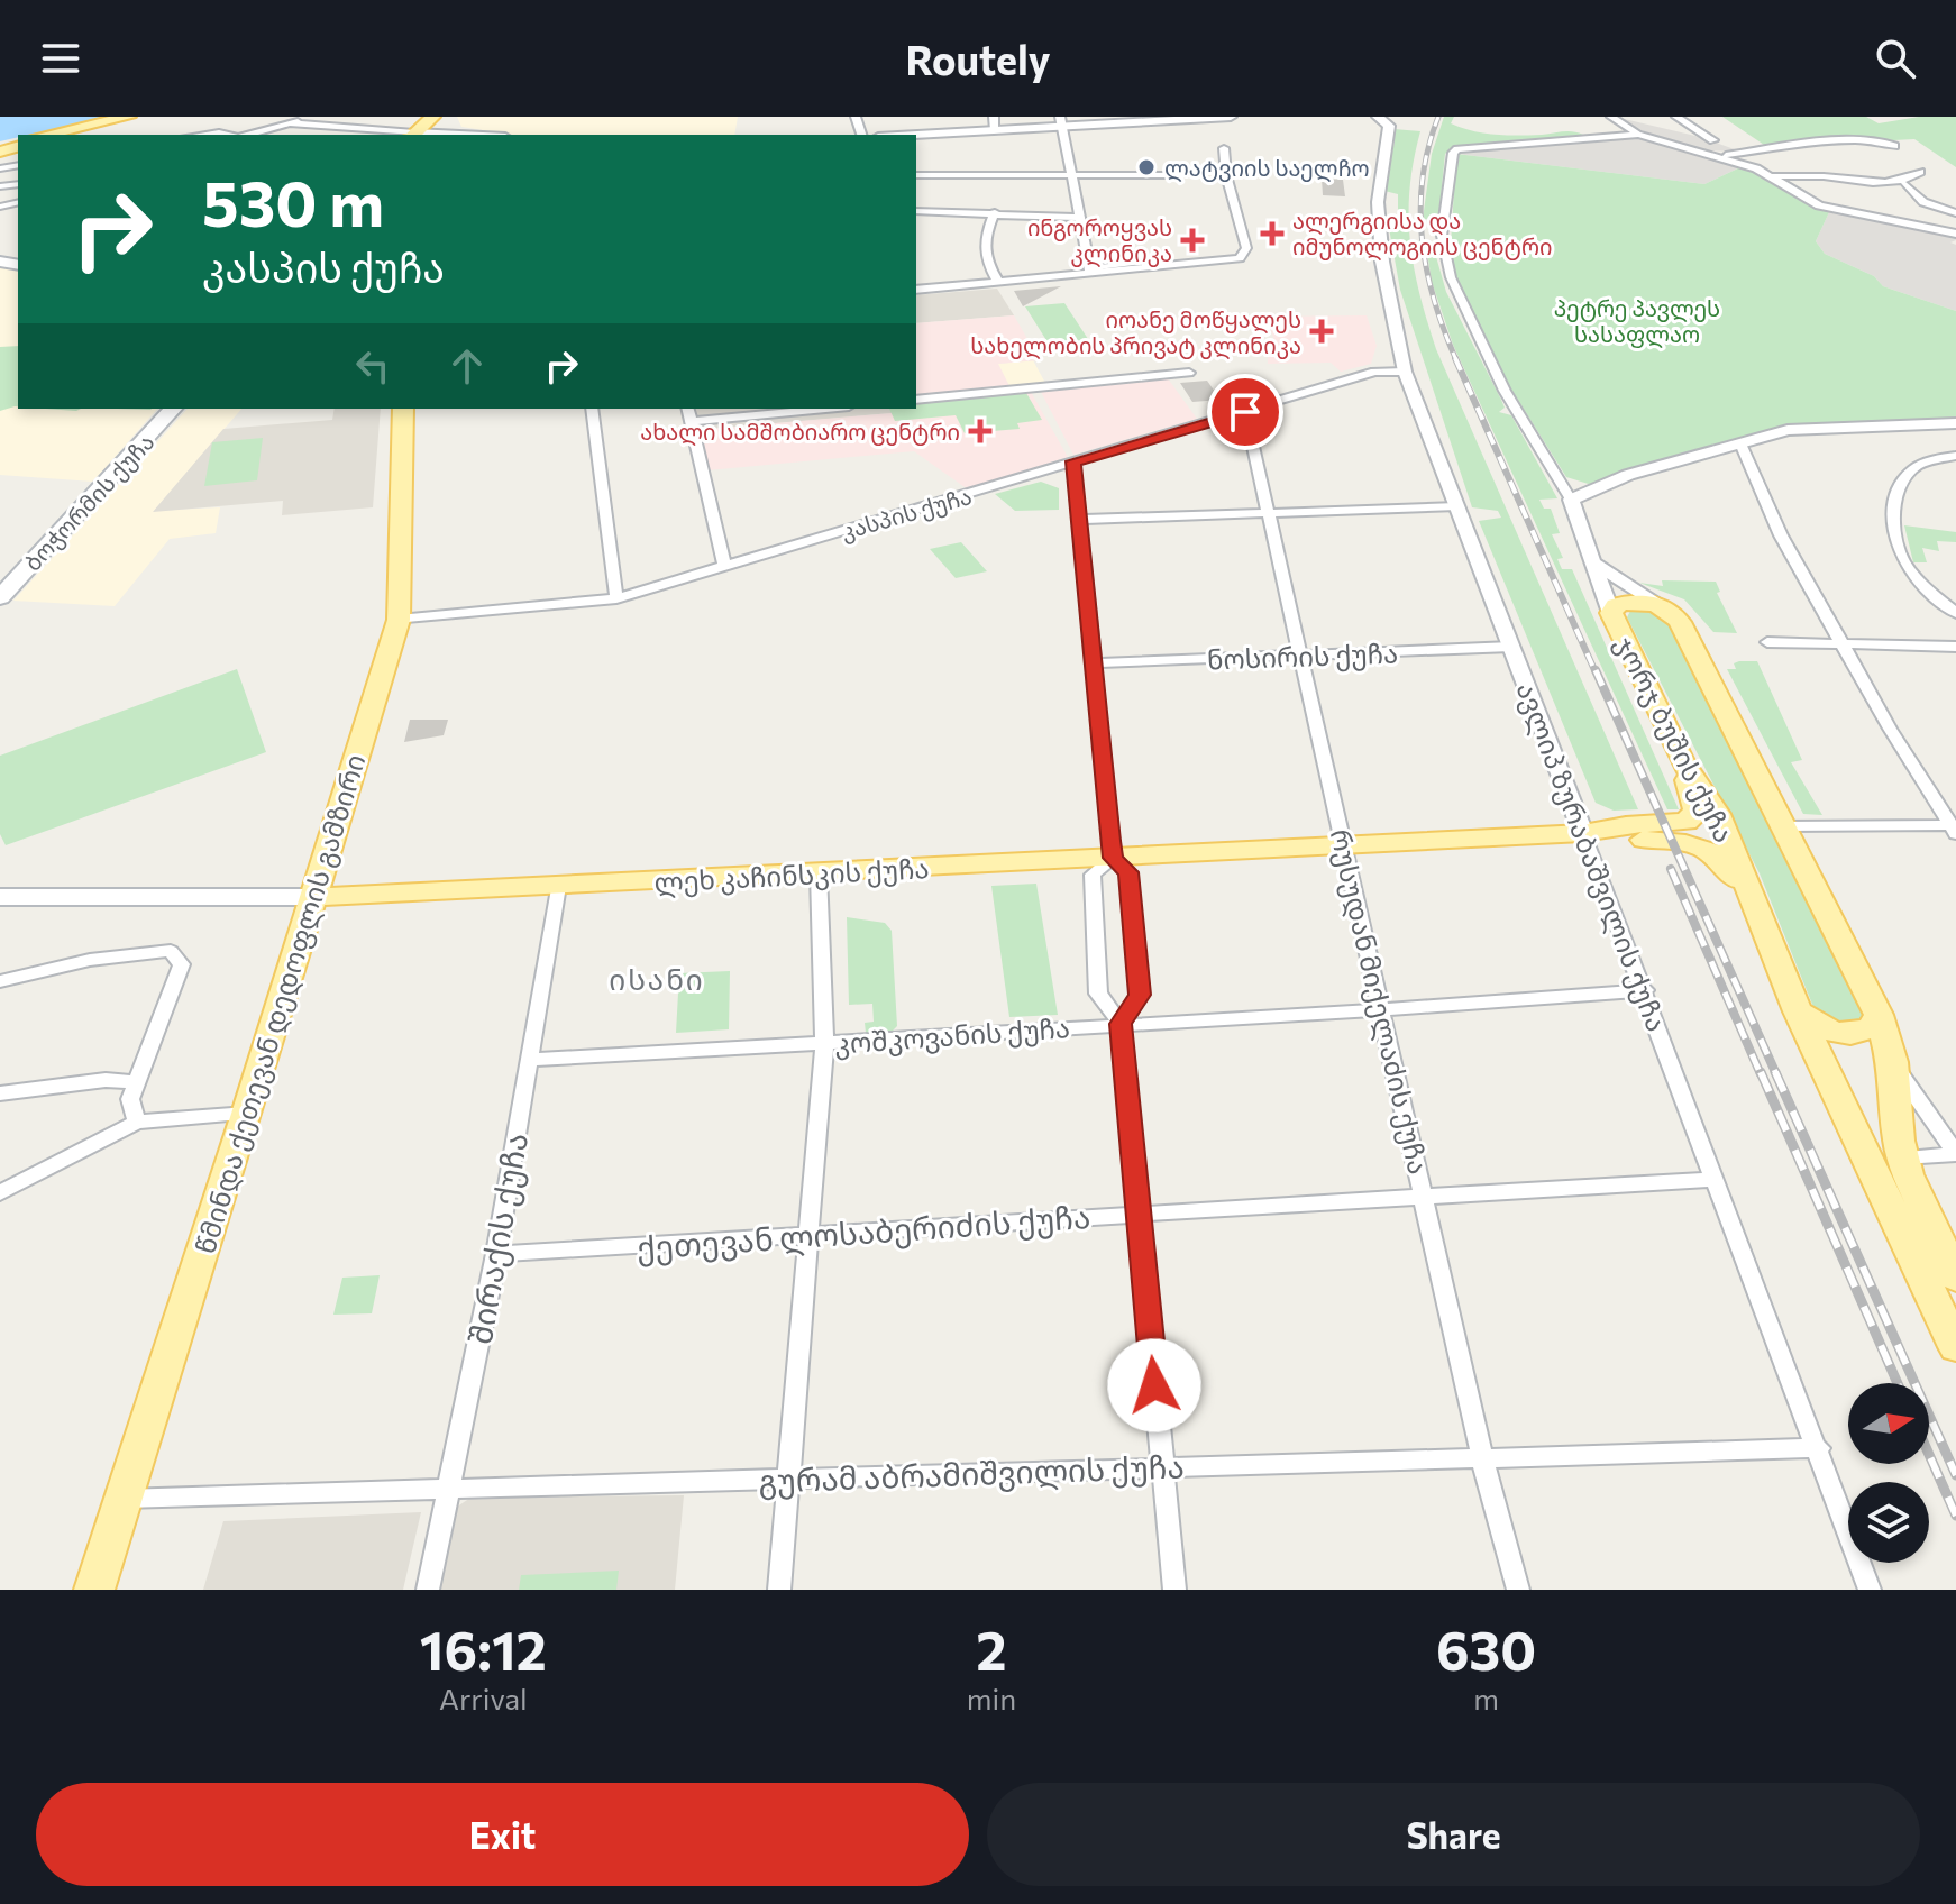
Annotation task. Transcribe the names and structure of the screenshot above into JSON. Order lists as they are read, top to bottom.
{
  "streets": {
    "main road": [
      "ბოჭორმის ქუჩა",
      "ჯორჯ ბუშის ქუჩა",
      "ლეხ კაჩინსკის ქუჩა",
      "წმინდა ქეთევან დედოფლის გამზირი"
    ],
    "street": [
      "კასპის ქუჩა",
      "ნოსირის ქუჩა",
      "ავლიპ ზურაბაშვილის ქუჩა",
      "რუსუდან მიქელაძის ქუჩა",
      "კოშკოვანის ქუჩა",
      "ქეთევან ლოსაბერიძის ქუჩა",
      "შირაქის ქუჩა",
      "გურამ აბრამიშვილის ქუჩა"
    ]
  },
  "crossings": [
    ["კასპის ქუჩა", "ავლიპ ზურაბაშვილის ქუჩა"],
    ["კასპის ქუჩა", "რუსუდან მიქელაძის ქუჩა"],
    ["კასპის ქუჩა", "წმინდა ქეთევან დედოფლის გამზირი"],
    ["ნოსირის ქუჩა", "ავლიპ ზურაბაშვილის ქუჩა"],
    ["ნოსირის ქუჩა", "რუსუდან მიქელაძის ქუჩა"],
    ["ჯორჯ ბუშის ქუჩა", "ლეხ კაჩინსკის ქუჩა"],
    ["ავლიპ ზურაბაშვილის ქუჩა", "ლეხ კაჩინსკის ქუჩა"],
    ["ავლიპ ზურაბაშვილის ქუჩა", "კოშკოვანის ქუჩა"],
    ["ავლიპ ზურაბაშვილის ქუჩა", "ქეთევან ლოსაბერიძის ქუჩა"],
    ["ავლიპ ზურაბაშვილის ქუჩა", "გურამ აბრამიშვილის ქუჩა"],
    ["ლეხ კაჩინსკის ქუჩა", "რუსუდან მიქელაძის ქუჩა"],
    ["ლეხ კაჩინსკის ქუჩა", "წმინდა ქეთევან დედოფლის გამზირი"],
    ["ლეხ კაჩინსკის ქუჩა", "შირაქის ქუჩა"],
    ["რუსუდან მიქელაძის ქუჩა", "კოშკოვანის ქუჩა"],
    ["რუსუდან მიქელაძის ქუჩა", "ქეთევან ლოსაბერიძის ქუჩა"],
    ["რუსუდან მიქელაძის ქუჩა", "გურამ აბრამიშვილის ქუჩა"],
    ["წმინდა ქეთევან დედოფლის გამზირი", "გურამ აბრამიშვილის ქუჩა"],
    ["კოშკოვანის ქუჩა", "შირაქის ქუჩა"],
    ["ქეთევან ლოსაბერიძის ქუჩა", "შირაქის ქუჩა"],
    ["შირაქის ქუჩა", "გურამ აბრამიშვილის ქუჩა"]
  ],
  "districts": ["ისანი"],
  "parks": ["პეტრე პავლეს სასაფლაო"],
  "places": {
    "other": ["ლატვიის საელჩო"],
    "health": [
      "ალერგიისა და იმუნოლოგიის ცენტრი",
      "ინგოროყვას კლინიკა",
      "იოანე მოწყალეს სახელობის პრივატ კლინიკა",
      "ახალი სამშობიარო ცენტრი"
    ]
  },
  "north": "right",
  "page": {
    "header": "Routely",
    "turn": ["530 m", "კასპის ქუჩა"],
    "eta": [
      "16:12",
      "Arrival",
      "2",
      "min",
      "630",
      "m"
    ],
    "buttons": ["Exit", "Share"]
  }
}
